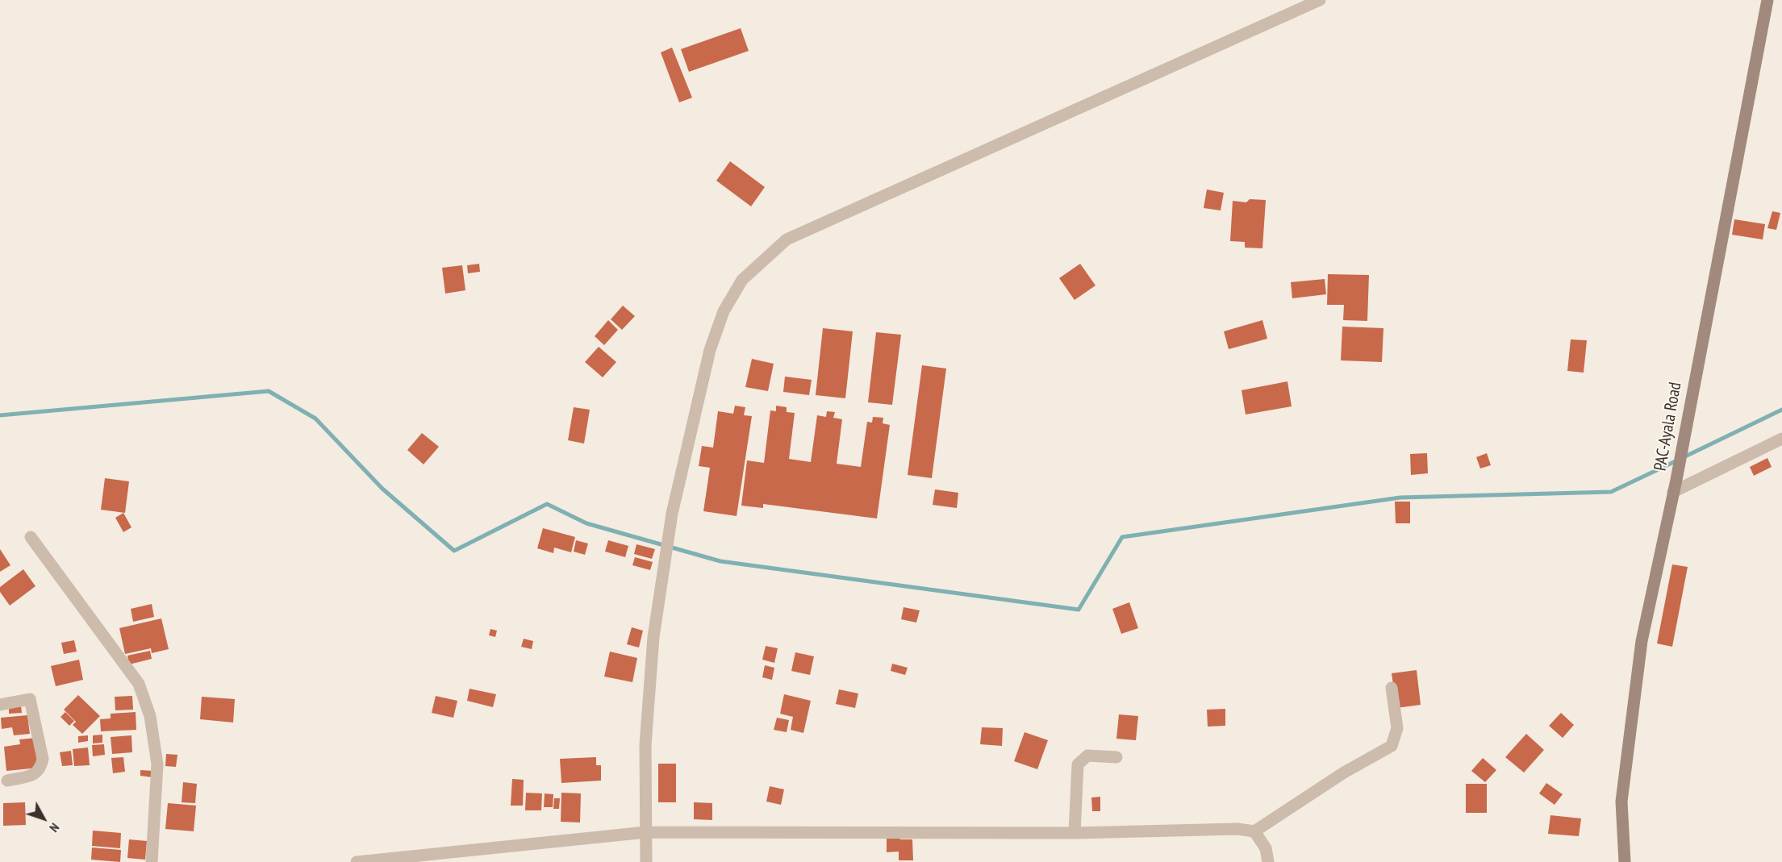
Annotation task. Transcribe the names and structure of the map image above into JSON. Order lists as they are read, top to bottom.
{
  "streets": {
    "street": ["PAC-Ayala Road"]
  },
  "north": "bottom right"
}
